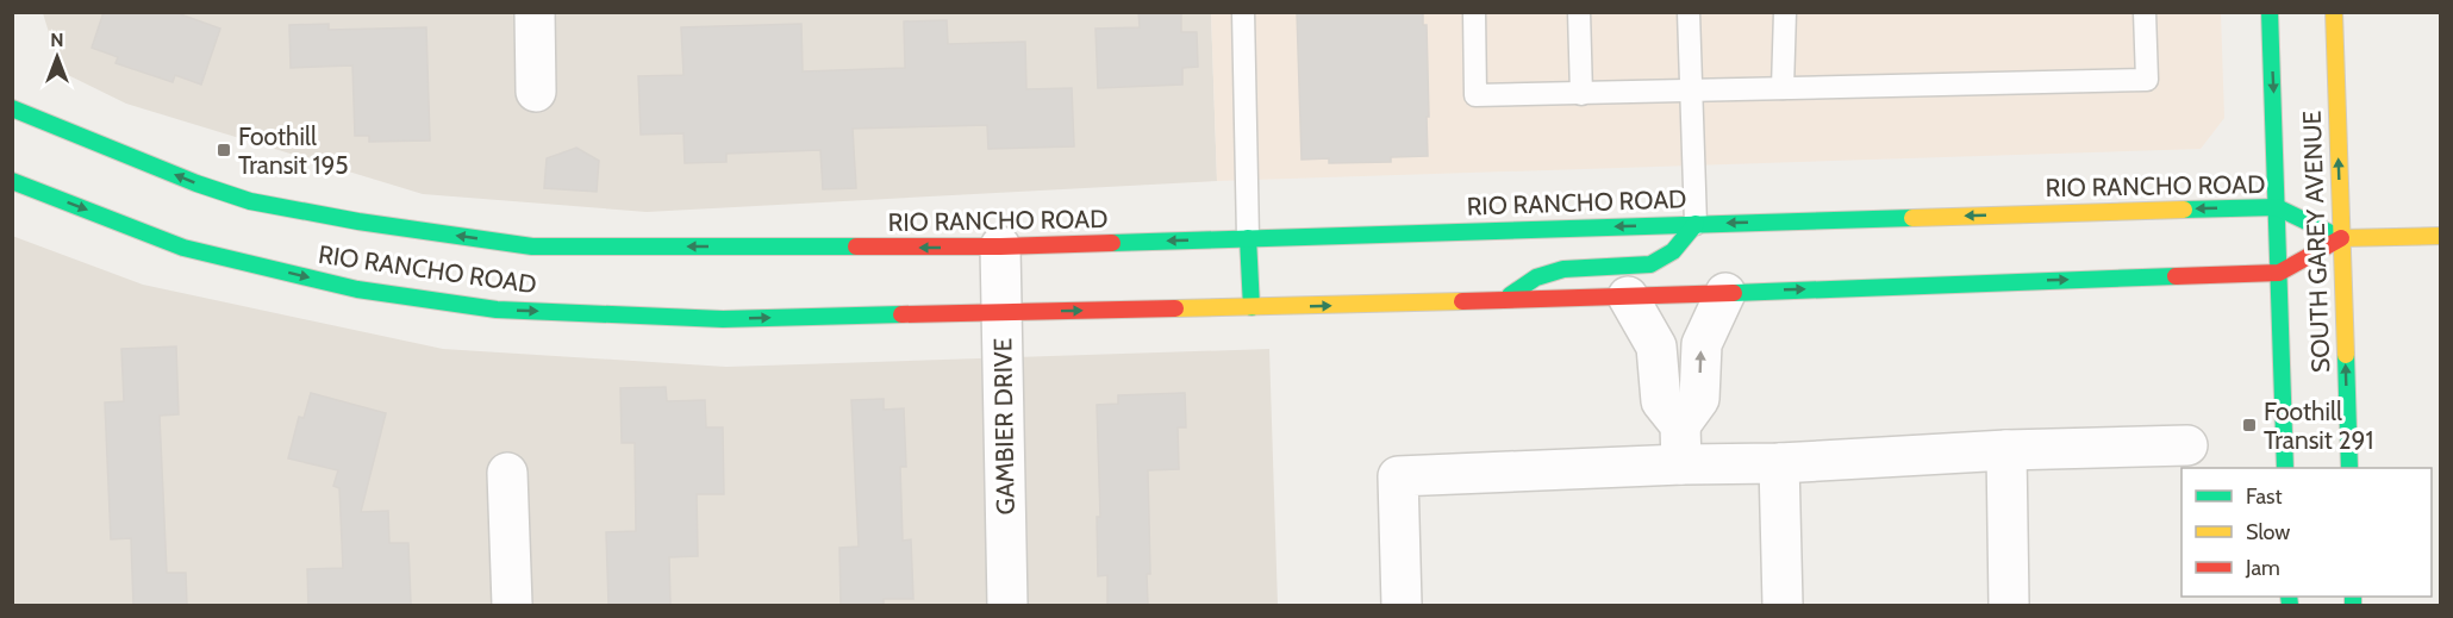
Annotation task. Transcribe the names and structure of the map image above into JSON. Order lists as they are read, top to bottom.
{
  "streets": {
    "main road": ["RIO RANCHO ROAD", "SOUTH GAREY AVENUE"],
    "street": ["GAMBIER DRIVE"]
  },
  "crossings": [
    ["RIO RANCHO ROAD", "SOUTH GAREY AVENUE"],
    ["RIO RANCHO ROAD", "GAMBIER DRIVE"]
  ],
  "places": {
    "transit": ["Foothill Transit 195", "Foothill Transit 291"]
  },
  "legend": ["Fast", "Slow", "Jam"],
  "north": "top"
}
